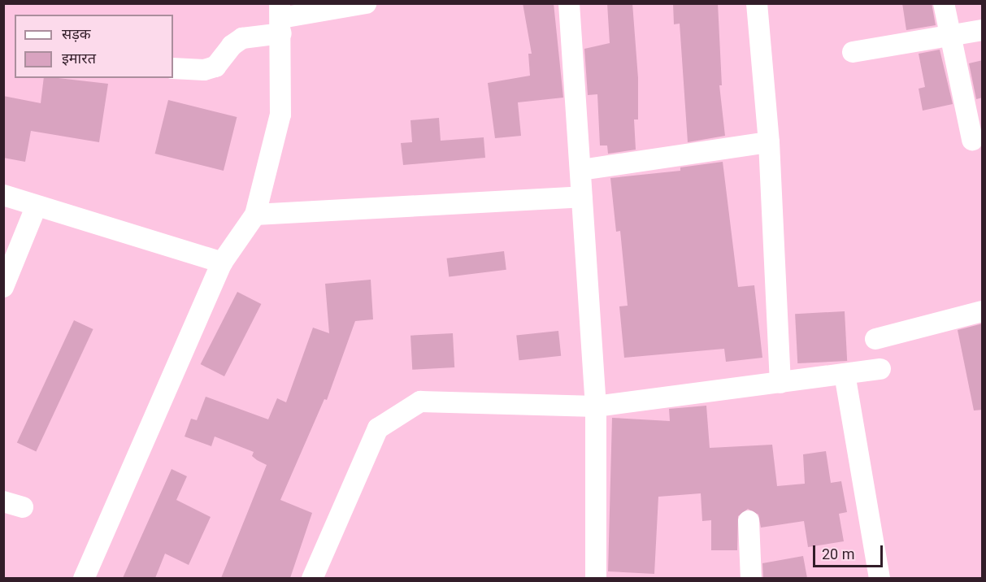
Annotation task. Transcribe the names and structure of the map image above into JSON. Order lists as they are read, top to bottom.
{
  "legend": ["सड़क", "इमारत"],
  "scale_bar": "20 m"
}
